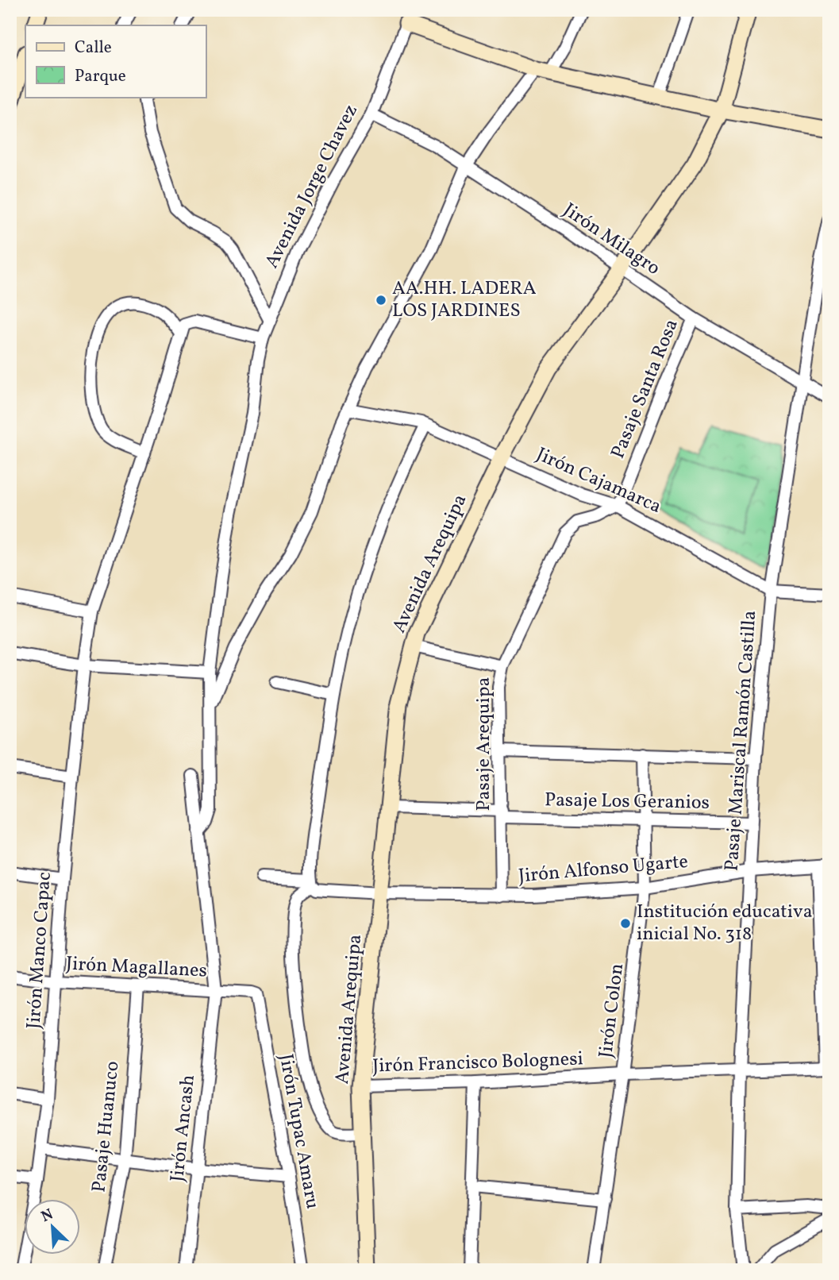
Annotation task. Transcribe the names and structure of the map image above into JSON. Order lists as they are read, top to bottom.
{
  "streets": {
    "main road": ["Avenida Jorge Chavez", "Avenida Arequipa"],
    "street": [
      "Jirón Milagro",
      "Pasaje Santa Rosa",
      "Jirón Cajamarca",
      "Pasaje Mariscal Ramón Castilla",
      "Pasaje Arequipa",
      "Pasaje Los Geranios",
      "Jirón Alfonso Ugarte",
      "Jirón Manco Capac",
      "Jirón Magallanes",
      "Jirón Colon",
      "Jirón Francisco Bolognesi",
      "Pasaje Huanuco",
      "Jirón Ancash",
      "Jirón Tupac Amaru"
    ]
  },
  "crossings": [
    ["Avenida Jorge Chavez", "Jirón Milagro"],
    ["Avenida Jorge Chavez", "Avenida Arequipa"],
    ["Avenida Jorge Chavez", "Jirón Ancash"],
    ["Jirón Milagro", "Pasaje Santa Rosa"],
    ["Jirón Milagro", "Avenida Arequipa"],
    ["Jirón Milagro", "Pasaje Mariscal Ramón Castilla"],
    ["Pasaje Santa Rosa", "Jirón Cajamarca"],
    ["Pasaje Santa Rosa", "Pasaje Arequipa"],
    ["Jirón Cajamarca", "Avenida Arequipa"],
    ["Jirón Cajamarca", "Pasaje Mariscal Ramón Castilla"],
    ["Jirón Cajamarca", "Pasaje Arequipa"],
    ["Avenida Arequipa", "Pasaje Los Geranios"],
    ["Avenida Arequipa", "Jirón Alfonso Ugarte"],
    ["Avenida Arequipa", "Jirón Francisco Bolognesi"],
    ["Pasaje Mariscal Ramón Castilla", "Pasaje Los Geranios"],
    ["Pasaje Mariscal Ramón Castilla", "Jirón Alfonso Ugarte"],
    ["Pasaje Mariscal Ramón Castilla", "Jirón Francisco Bolognesi"],
    ["Pasaje Arequipa", "Pasaje Los Geranios"],
    ["Pasaje Arequipa", "Jirón Alfonso Ugarte"],
    ["Pasaje Los Geranios", "Jirón Colon"],
    ["Jirón Alfonso Ugarte", "Jirón Colon"],
    ["Jirón Manco Capac", "Jirón Magallanes"],
    ["Jirón Magallanes", "Pasaje Huanuco"],
    ["Jirón Magallanes", "Jirón Ancash"],
    ["Jirón Magallanes", "Jirón Tupac Amaru"],
    ["Jirón Colon", "Jirón Francisco Bolognesi"]
  ],
  "places": ["AA.HH. LADERA LOS JARDINES", "Institución educativa inicial No. 318"],
  "legend": ["Calle", "Parque"],
  "north": "top left"
}
